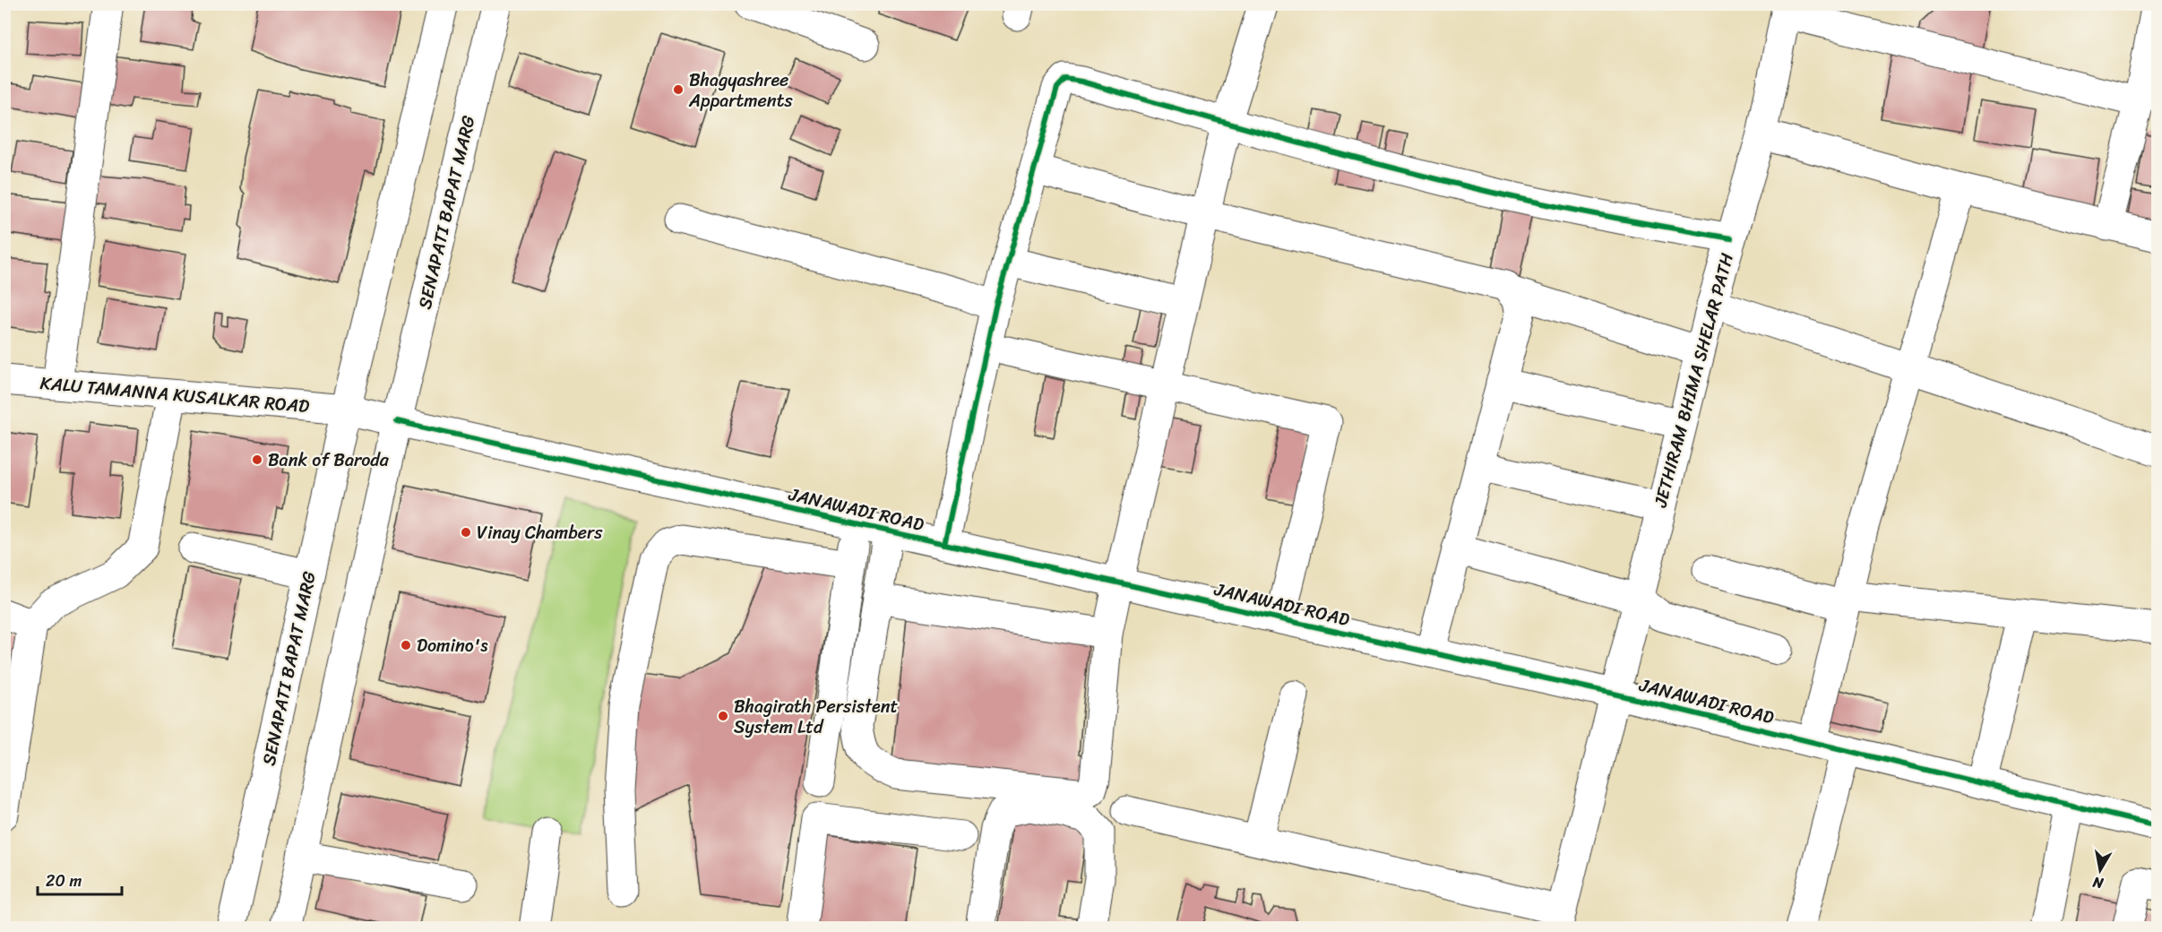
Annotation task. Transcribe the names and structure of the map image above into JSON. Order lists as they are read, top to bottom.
{
  "streets": {
    "street": [
      "SENAPATI BAPAT MARG",
      "JETHIRAM BHIMA SHELAR PATH",
      "KALU TAMANNA KUSALKAR ROAD",
      "JANAWADI ROAD"
    ]
  },
  "crossings": [
    ["SENAPATI BAPAT MARG", "KALU TAMANNA KUSALKAR ROAD"],
    ["SENAPATI BAPAT MARG", "JANAWADI ROAD"],
    ["JETHIRAM BHIMA SHELAR PATH", "JANAWADI ROAD"]
  ],
  "places": [
    "Bhagyashree Appartments",
    "Bank of Baroda",
    "Vinay Chambers",
    "Domino's",
    "Bhagirath Persistent System Ltd"
  ],
  "scale_bar": "20 m",
  "north": "bottom"
}
